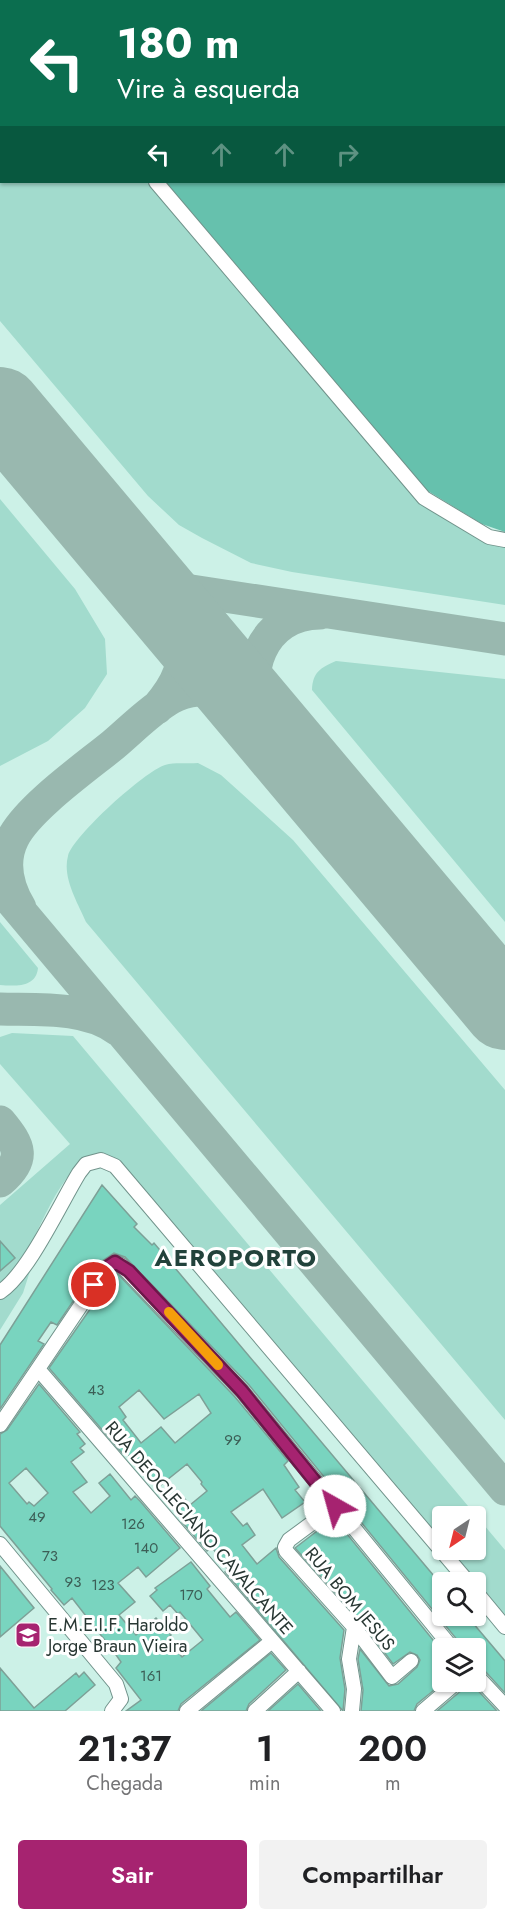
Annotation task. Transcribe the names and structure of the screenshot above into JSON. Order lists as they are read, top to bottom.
{
  "streets": {
    "street": ["RUA DEOCLECIANO CAVALCANTE", "RUA BOM JESUS"]
  },
  "districts": ["AEROPORTO"],
  "places": {
    "school or university": ["E.M.E.I.F. Haroldo Jorge Braun Vieira"]
  },
  "house_numbers": [
    "43",
    "99",
    "49",
    "126",
    "140",
    "73",
    "93",
    "123",
    "170",
    "161"
  ],
  "north": "bottom left",
  "page": {
    "turn": ["180 m", "Vire à esquerda"],
    "eta": [
      "21:37",
      "Chegada",
      "1",
      "min",
      "200",
      "m"
    ],
    "buttons": ["Sair", "Compartilhar"]
  }
}
